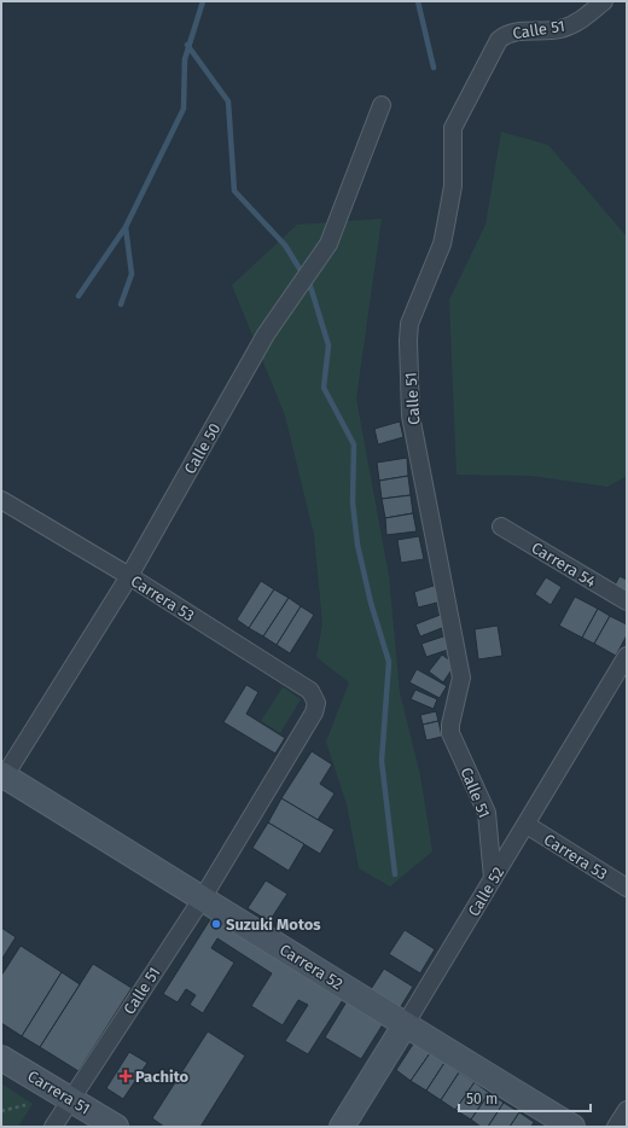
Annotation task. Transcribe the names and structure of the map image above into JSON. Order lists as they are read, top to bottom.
{
  "streets": {
    "main road": ["Calle 52", "Carrera 52", "Carrera 51"],
    "street": [
      "Calle 51",
      "Calle 50",
      "Carrera 54",
      "Carrera 53"
    ]
  },
  "crossings": [
    ["Calle 51", "Carrera 53"],
    ["Calle 51", "Calle 52"],
    ["Calle 51", "Carrera 52"],
    ["Calle 51", "Carrera 51"],
    ["Calle 50", "Carrera 53"],
    ["Calle 50", "Carrera 52"],
    ["Carrera 53", "Calle 52"],
    ["Calle 52", "Carrera 52"]
  ],
  "places": {
    "other": ["Suzuki Motos"],
    "health": ["Pachito"]
  },
  "scale_bar": "50 m"
}
